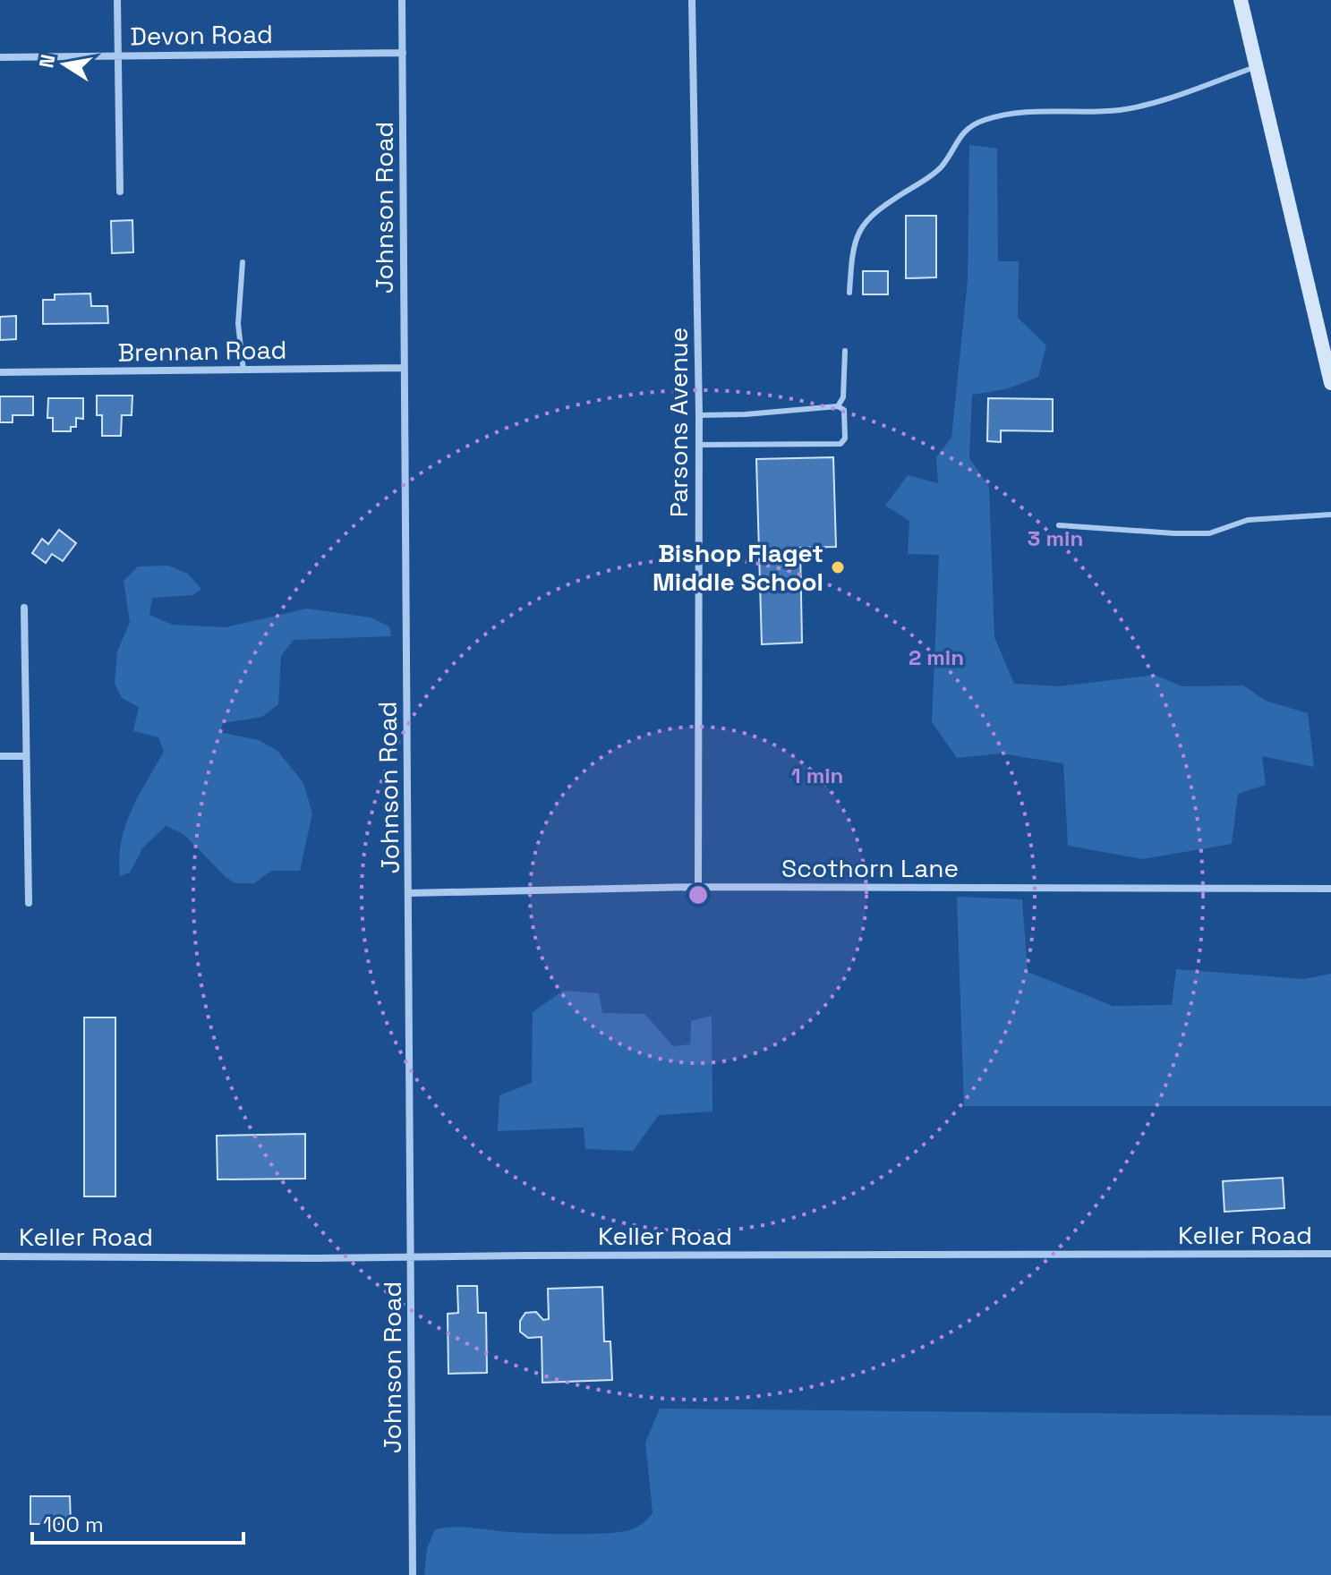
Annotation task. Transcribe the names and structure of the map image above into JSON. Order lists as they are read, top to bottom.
{
  "streets": {
    "street": [
      "Devon Road",
      "Johnson Road",
      "Brennan Road",
      "Parsons Avenue",
      "Scothorn Lane",
      "Keller Road"
    ]
  },
  "crossings": [
    ["Devon Road", "Johnson Road"],
    ["Johnson Road", "Brennan Road"],
    ["Johnson Road", "Scothorn Lane"],
    ["Johnson Road", "Keller Road"],
    ["Parsons Avenue", "Scothorn Lane"]
  ],
  "places": ["Bishop Flaget Middle School"],
  "scale_bar": "100 m",
  "north": "left",
  "rings": ["3 min", "2 min", "1 min"]
}
